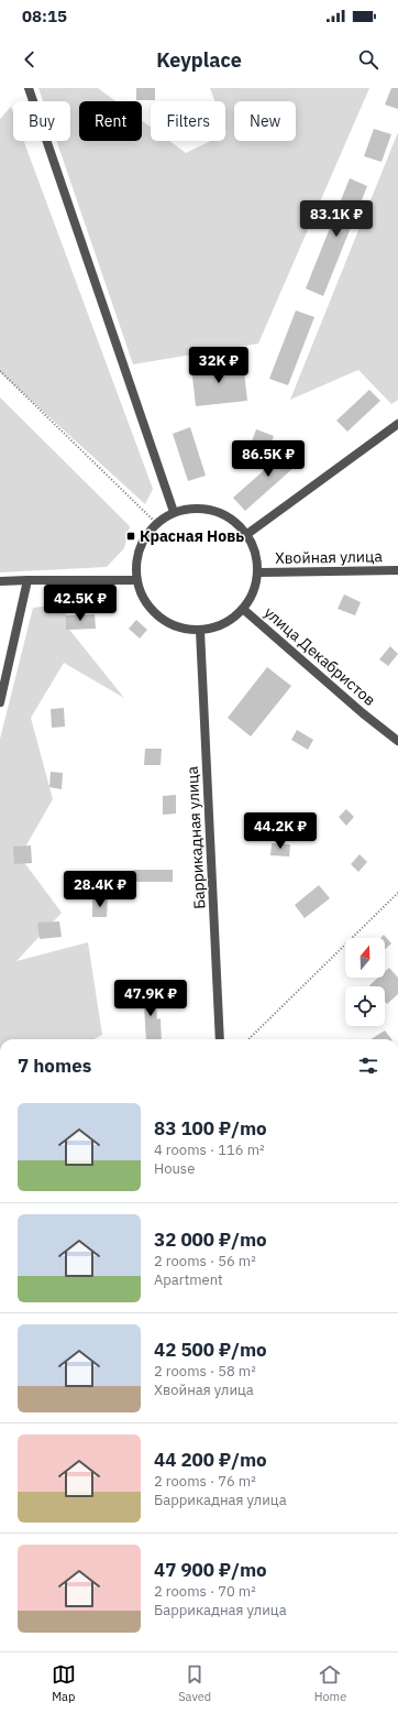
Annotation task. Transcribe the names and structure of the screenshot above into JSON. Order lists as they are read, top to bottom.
{
  "streets": {
    "street": ["Хвойная улица", "улица Декабристов", "Баррикадная улица"]
  },
  "crossings": [
    ["Хвойная улица", "улица Декабристов"],
    ["Хвойная улица", "Баррикадная улица"],
    ["улица Декабристов", "Баррикадная улица"]
  ],
  "places": {
    "transit": ["Красная Новь"]
  },
  "north": "top",
  "page": {
    "status": "08:15",
    "header": "Keyplace",
    "chip": [
      "Buy",
      "Rent",
      "Filters",
      "New"
    ],
    "price": [
      "83.1K ₽",
      "32K ₽",
      "86.5K ₽",
      "42.5K ₽",
      "44.2K ₽",
      "28.4K ₽",
      "47.9K ₽"
    ],
    "heading": "7 homes",
    "list": [
      {
        "name": "83 100 ₽/mo",
        "note": "4 rooms · 116 m² · House"
      },
      {
        "name": "32 000 ₽/mo",
        "note": "2 rooms · 56 m² · Apartment"
      },
      {
        "name": "42 500 ₽/mo",
        "note": "2 rooms · 58 m² · Хвойная улица"
      },
      {
        "name": "44 200 ₽/mo",
        "note": "2 rooms · 76 m² · Баррикадная улица"
      },
      {
        "name": "47 900 ₽/mo",
        "note": "2 rooms · 70 m² · Баррикадная улица"
      }
    ],
    "tabs": ["Map", "Saved", "Home"]
  }
}
